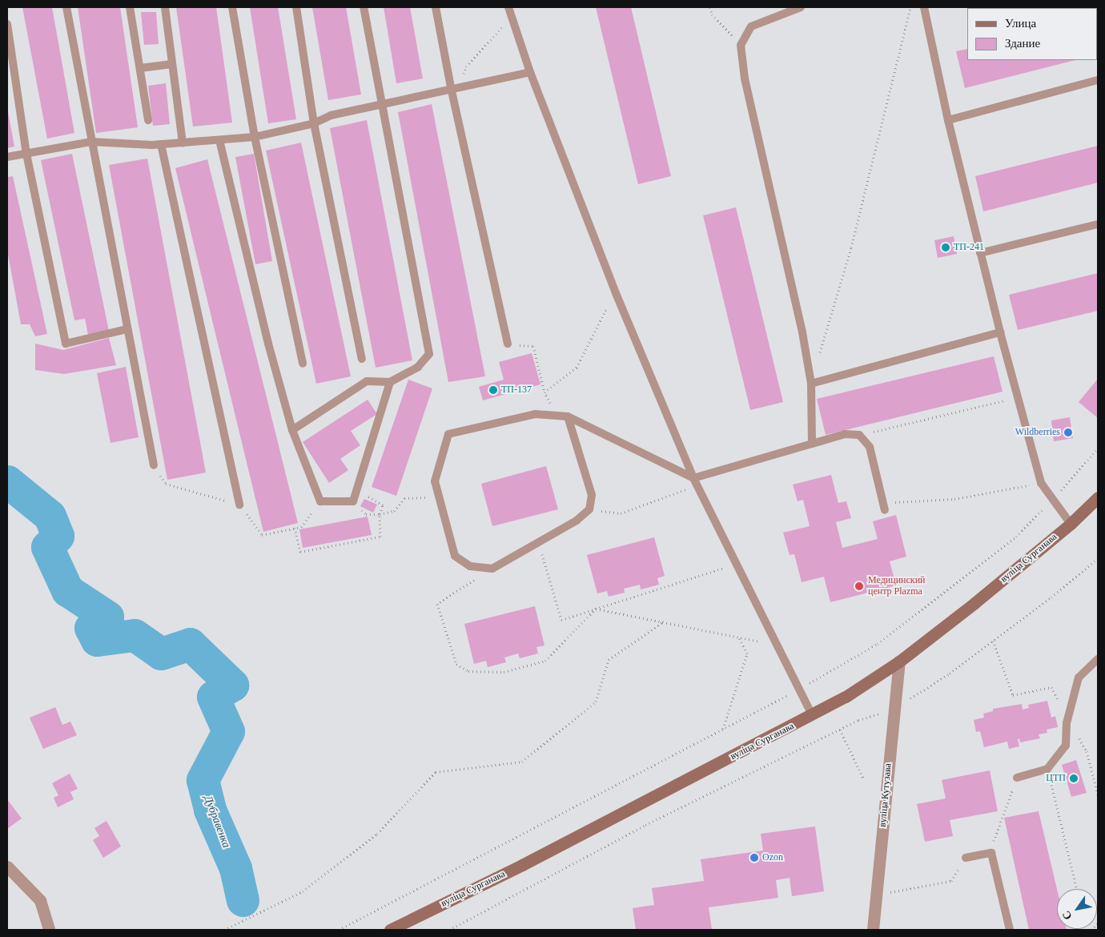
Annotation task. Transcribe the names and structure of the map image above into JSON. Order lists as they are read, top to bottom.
{
  "streets": {
    "main road": ["вуліца Сурганава"],
    "street": ["вуліца Кутузава"]
  },
  "crossings": [
    ["вуліца Сурганава", "вуліца Кутузава"]
  ],
  "water": ["Дубравенка"],
  "places": [
    "ТП-241",
    "ТП-137",
    "Wildberries",
    "Медицинский центр Plazma",
    "ЦТП",
    "Ozon"
  ],
  "legend": ["Улица", "Здание"],
  "north": "bottom left"
}
